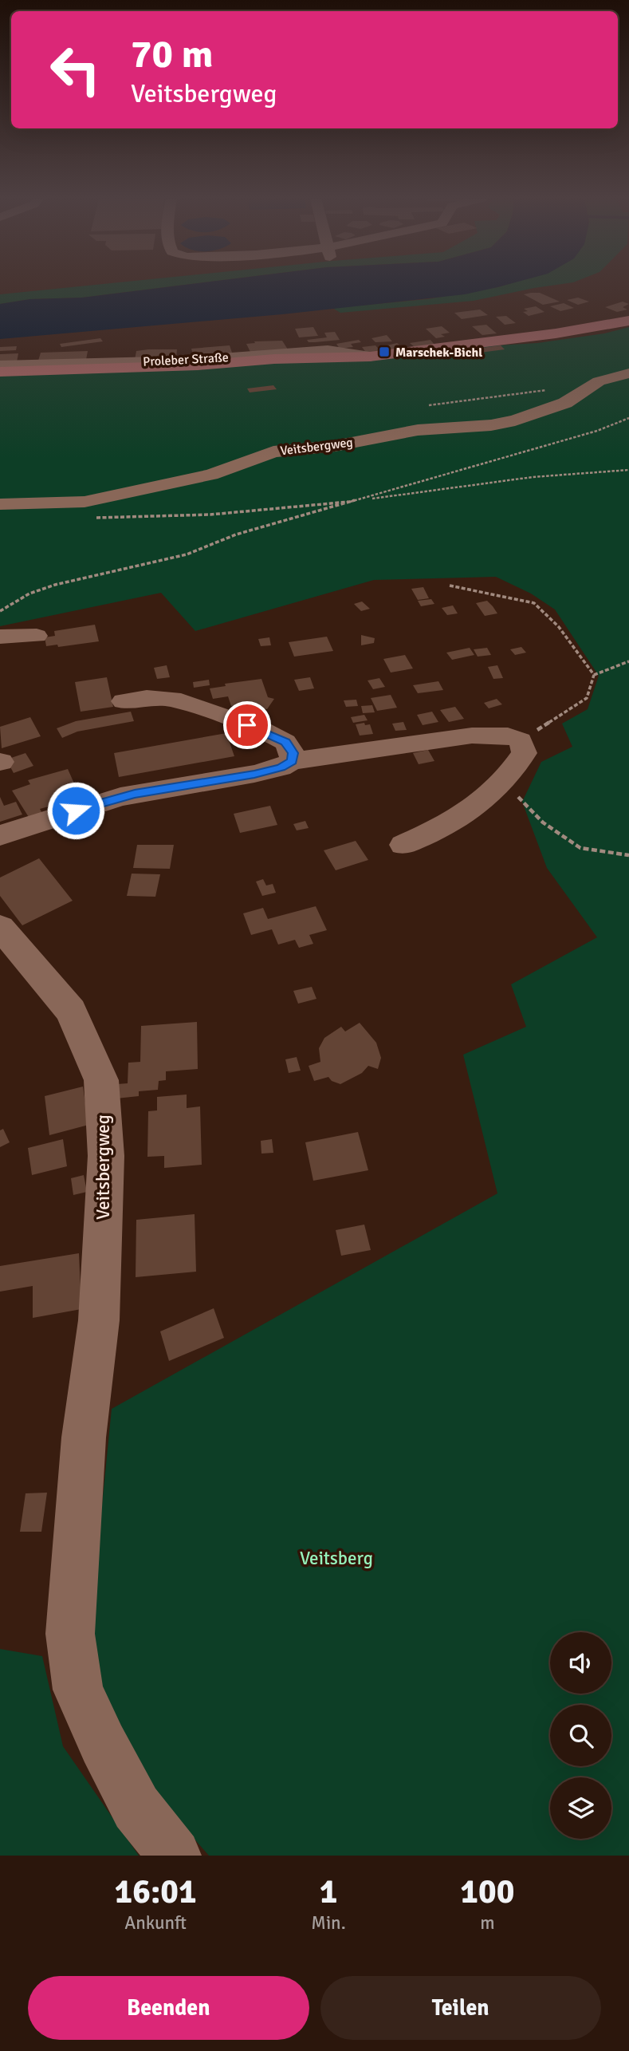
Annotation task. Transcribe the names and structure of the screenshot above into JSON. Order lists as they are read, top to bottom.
{
  "streets": {
    "main road": ["Proleber Straße"],
    "street": ["Veitsbergweg"]
  },
  "parks": ["Veitsberg"],
  "places": {
    "transit": ["Marschek-Bichl"]
  },
  "page": {
    "turn": ["70 m", "Veitsbergweg"],
    "eta": [
      "16:01",
      "Ankunft",
      "1",
      "Min.",
      "100",
      "m"
    ],
    "buttons": ["Beenden", "Teilen"]
  }
}
